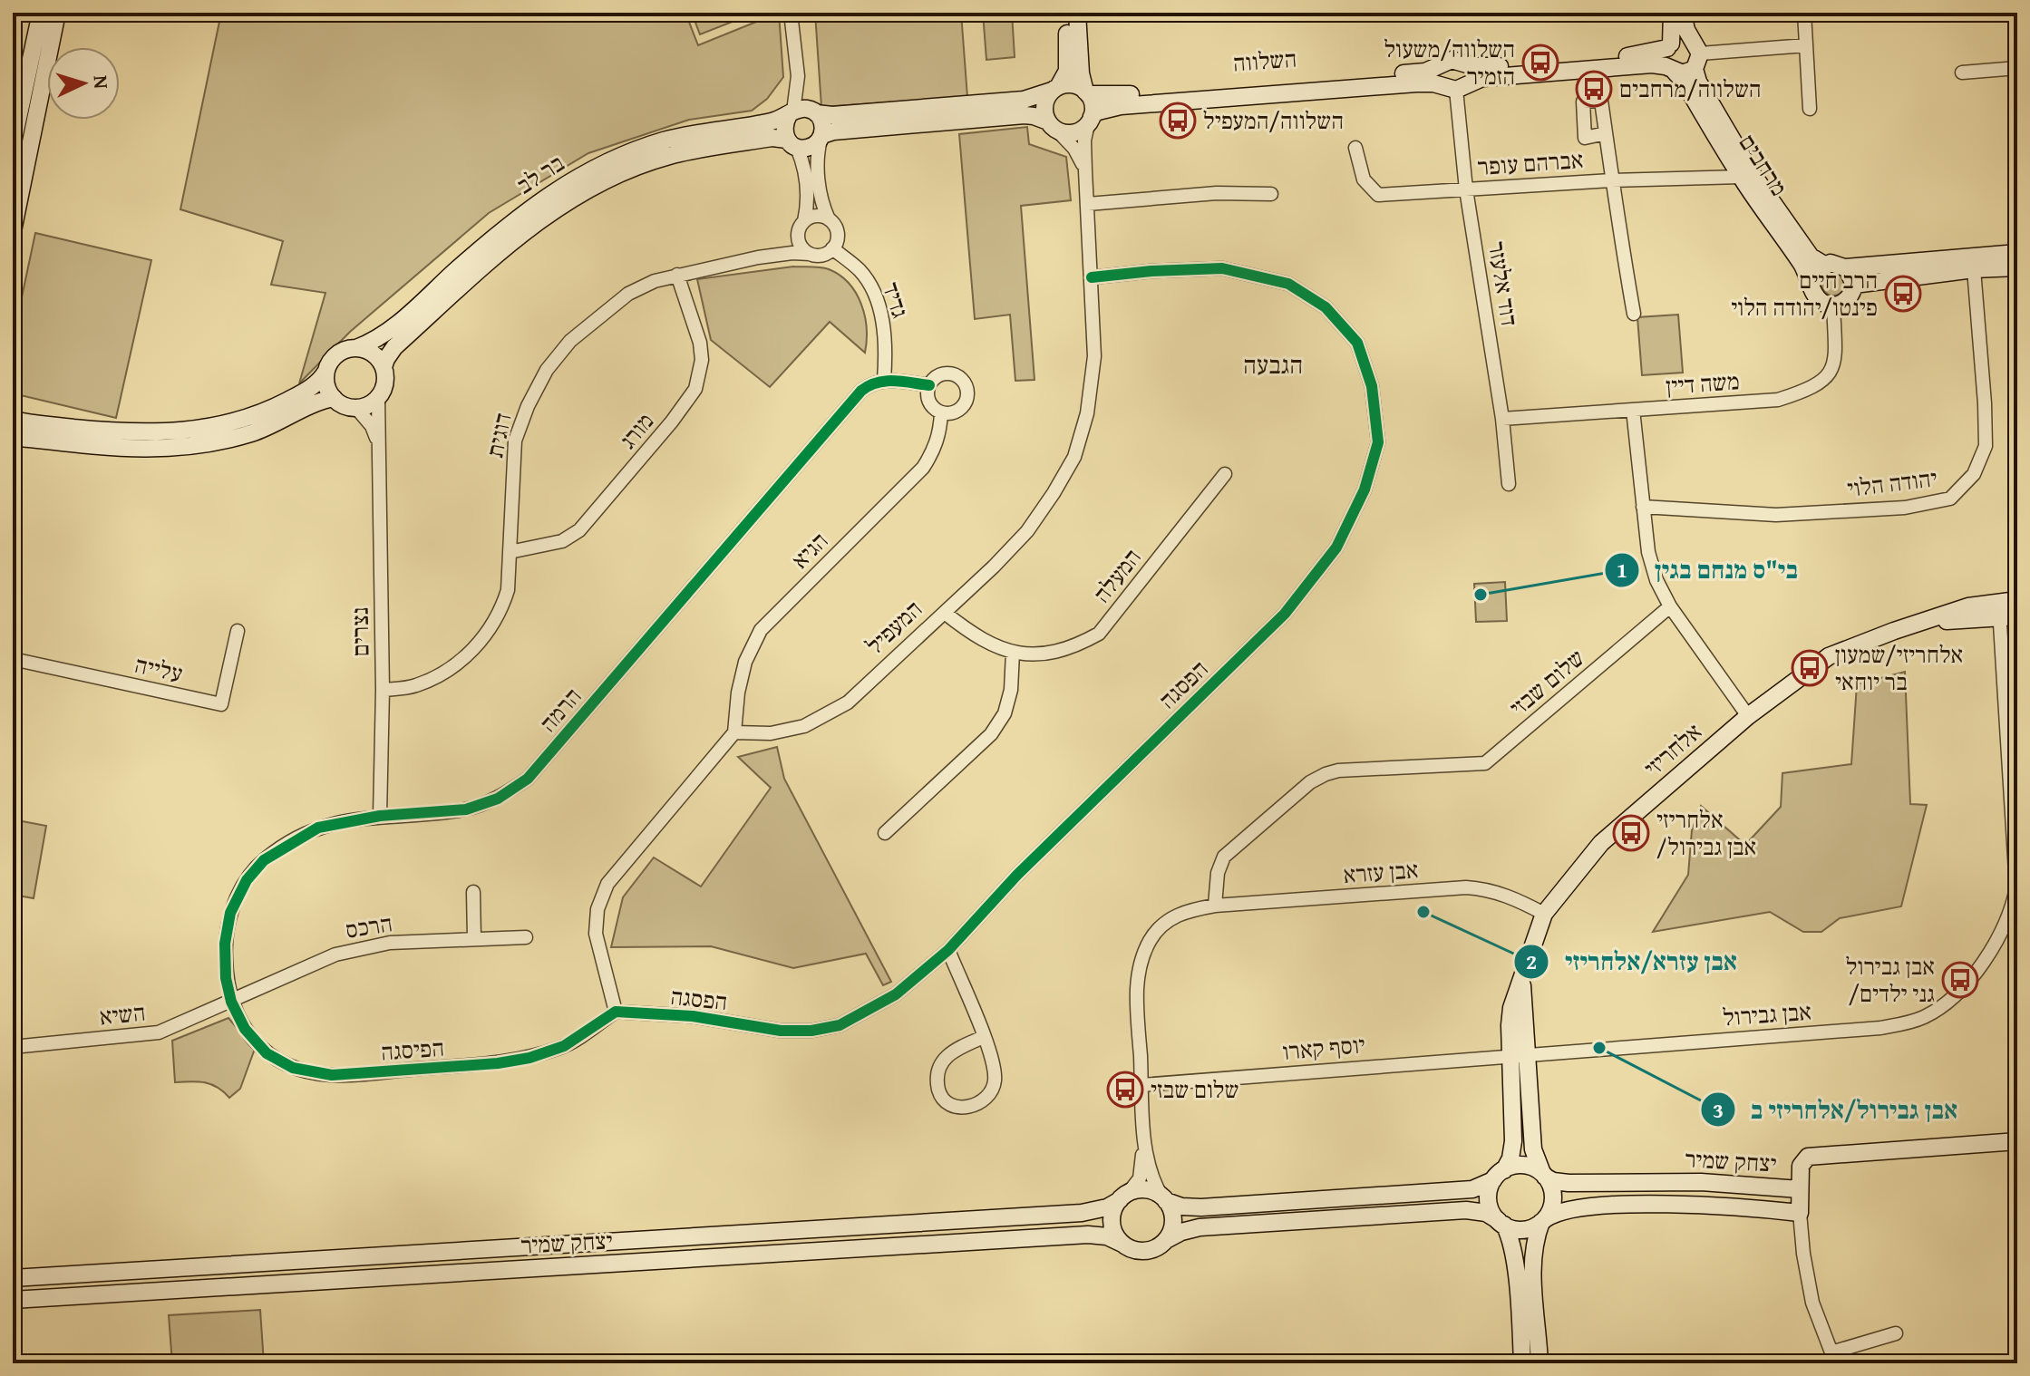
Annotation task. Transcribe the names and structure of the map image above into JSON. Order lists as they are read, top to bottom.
{
  "streets": {
    "street": [
      "השלווה",
      "אברהם עופר",
      "מרחבים",
      "בר לב",
      "דוד אלעזר",
      "גדיד",
      "משה דיין",
      "מורג",
      "דוגית",
      "יהודה הלוי",
      "הגיא",
      "המעלה",
      "המעפיל",
      "נצרים",
      "עלייה",
      "שלום שבזי",
      "הפסגה",
      "הרמה",
      "אלחריזי",
      "אבן עזרא",
      "הרכס",
      "השיא",
      "אבן גבירול",
      "יוסף קארו",
      "הפיסגה",
      "יצחק שמיר"
    ]
  },
  "crossings": [
    ["השלווה", "מרחבים"],
    ["השלווה", "דוד אלעזר"],
    ["השלווה", "המעפיל"],
    ["אברהם עופר", "מרחבים"],
    ["אברהם עופר", "דוד אלעזר"],
    ["מרחבים", "משה דיין"],
    ["בר לב", "נצרים"],
    ["דוד אלעזר", "משה דיין"],
    ["גדיד", "דוגית"],
    ["גדיד", "הרמה"],
    ["מורג", "דוגית"],
    ["דוגית", "נצרים"],
    ["הגיא", "המעפיל"],
    ["המעלה", "המעפיל"],
    ["המעפיל", "הפסגה"],
    ["נצרים", "הרמה"],
    ["שלום שבזי", "אבן עזרא"],
    ["הפסגה", "הפיסגה"],
    ["הרמה", "הרכס"],
    ["הרמה", "השיא"],
    ["הרמה", "הפיסגה"],
    ["אלחריזי", "אבן עזרא"],
    ["אלחריזי", "אבן גבירול"],
    ["אלחריזי", "יוסף קארו"],
    ["אלחריזי", "יצחק שמיר"],
    ["הרכס", "השיא"],
    ["הרכס", "הפיסגה"],
    ["השיא", "הפיסגה"],
    ["אבן גבירול", "יוסף קארו"]
  ],
  "districts": ["הגבעה"],
  "places": {
    "bus stop": [
      "השלווה/משעול הזמיר",
      "השלווה/מרחבים",
      "השלווה/המעפיל",
      "הרב חיים פינטו/יהודה הלוי",
      "אלחריזי/שמעון בר יוחאי",
      "אלחריזי /אבן גבירול",
      "אבן גבירול /גני ילדים",
      "שלום שבזי"
    ],
    "other": ["בי\"ס מנחם בגין", "אבן עזרא/אלחריזי", "אבן גבירול/אלחריזי ב"]
  },
  "north": "right"
}
